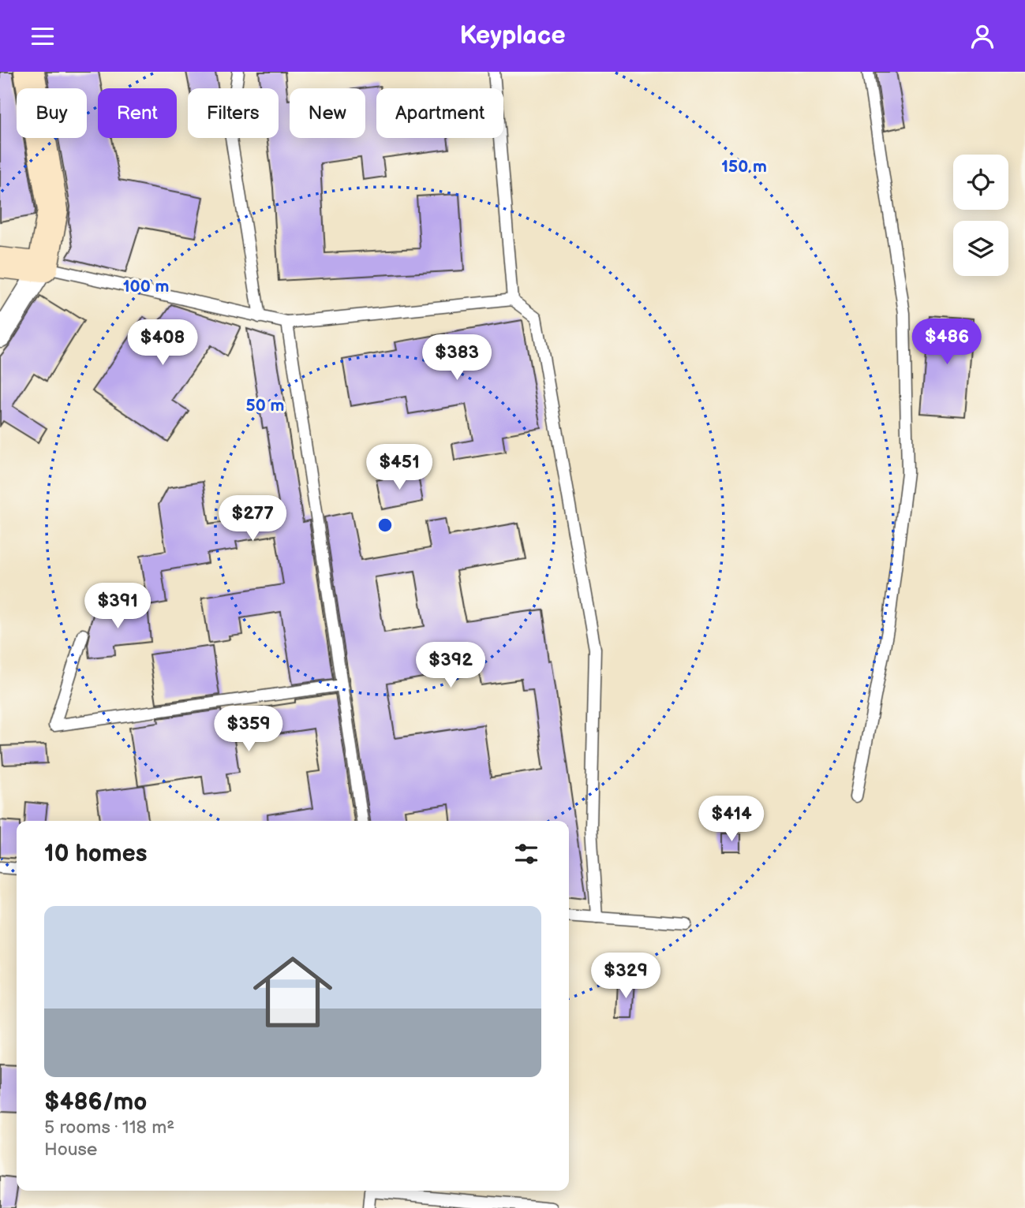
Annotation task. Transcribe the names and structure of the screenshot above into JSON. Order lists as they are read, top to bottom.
{
  "page": {
    "header": "Keyplace",
    "chip": [
      "Buy",
      "Rent",
      "Filters",
      "New",
      "Apartment"
    ],
    "price": [
      "$486",
      "$408",
      "$383",
      "$451",
      "$277",
      "$391",
      "$392",
      "$359",
      "$414",
      "$329"
    ],
    "heading": "10 homes",
    "list": [
      {
        "name": "$486/mo",
        "note": "5 rooms · 118 m² · House"
      }
    ]
  },
  "rings": ["150 m", "100 m", "50 m"]
}
